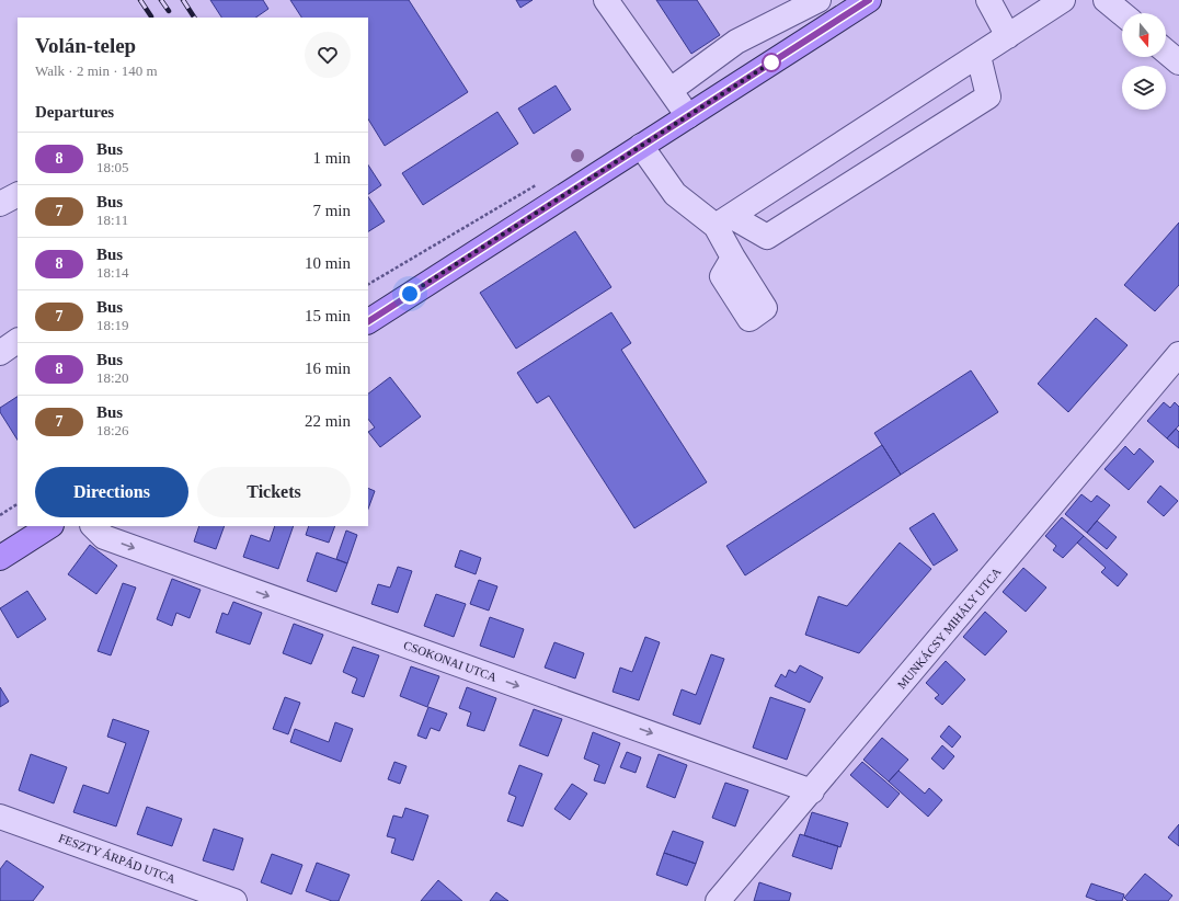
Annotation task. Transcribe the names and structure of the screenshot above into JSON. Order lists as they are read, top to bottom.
{
  "streets": {
    "street": ["MUNKÁCSY MIHÁLY UTCA", "CSOKONAI UTCA", "FESZTY ÁRPÁD UTCA"]
  },
  "crossings": [
    ["MUNKÁCSY MIHÁLY UTCA", "CSOKONAI UTCA"]
  ],
  "one_way": ["CSOKONAI UTCA"],
  "lines": ["bus line 8"],
  "north": "bottom",
  "page": {
    "heading": [
      ["Volán-telep", "Walk · 2 min · 140 m"],
      "Departures"
    ],
    "list": [
      {
        "mark": "8",
        "name": "Bus",
        "note": "18:05",
        "value": "1 min"
      },
      {
        "mark": "7",
        "name": "Bus",
        "note": "18:11",
        "value": "7 min"
      },
      {
        "mark": "8",
        "name": "Bus",
        "note": "18:14",
        "value": "10 min"
      },
      {
        "mark": "7",
        "name": "Bus",
        "note": "18:19",
        "value": "15 min"
      },
      {
        "mark": "8",
        "name": "Bus",
        "note": "18:20",
        "value": "16 min"
      },
      {
        "mark": "7",
        "name": "Bus",
        "note": "18:26",
        "value": "22 min"
      }
    ],
    "buttons": ["Directions", "Tickets"]
  }
}
